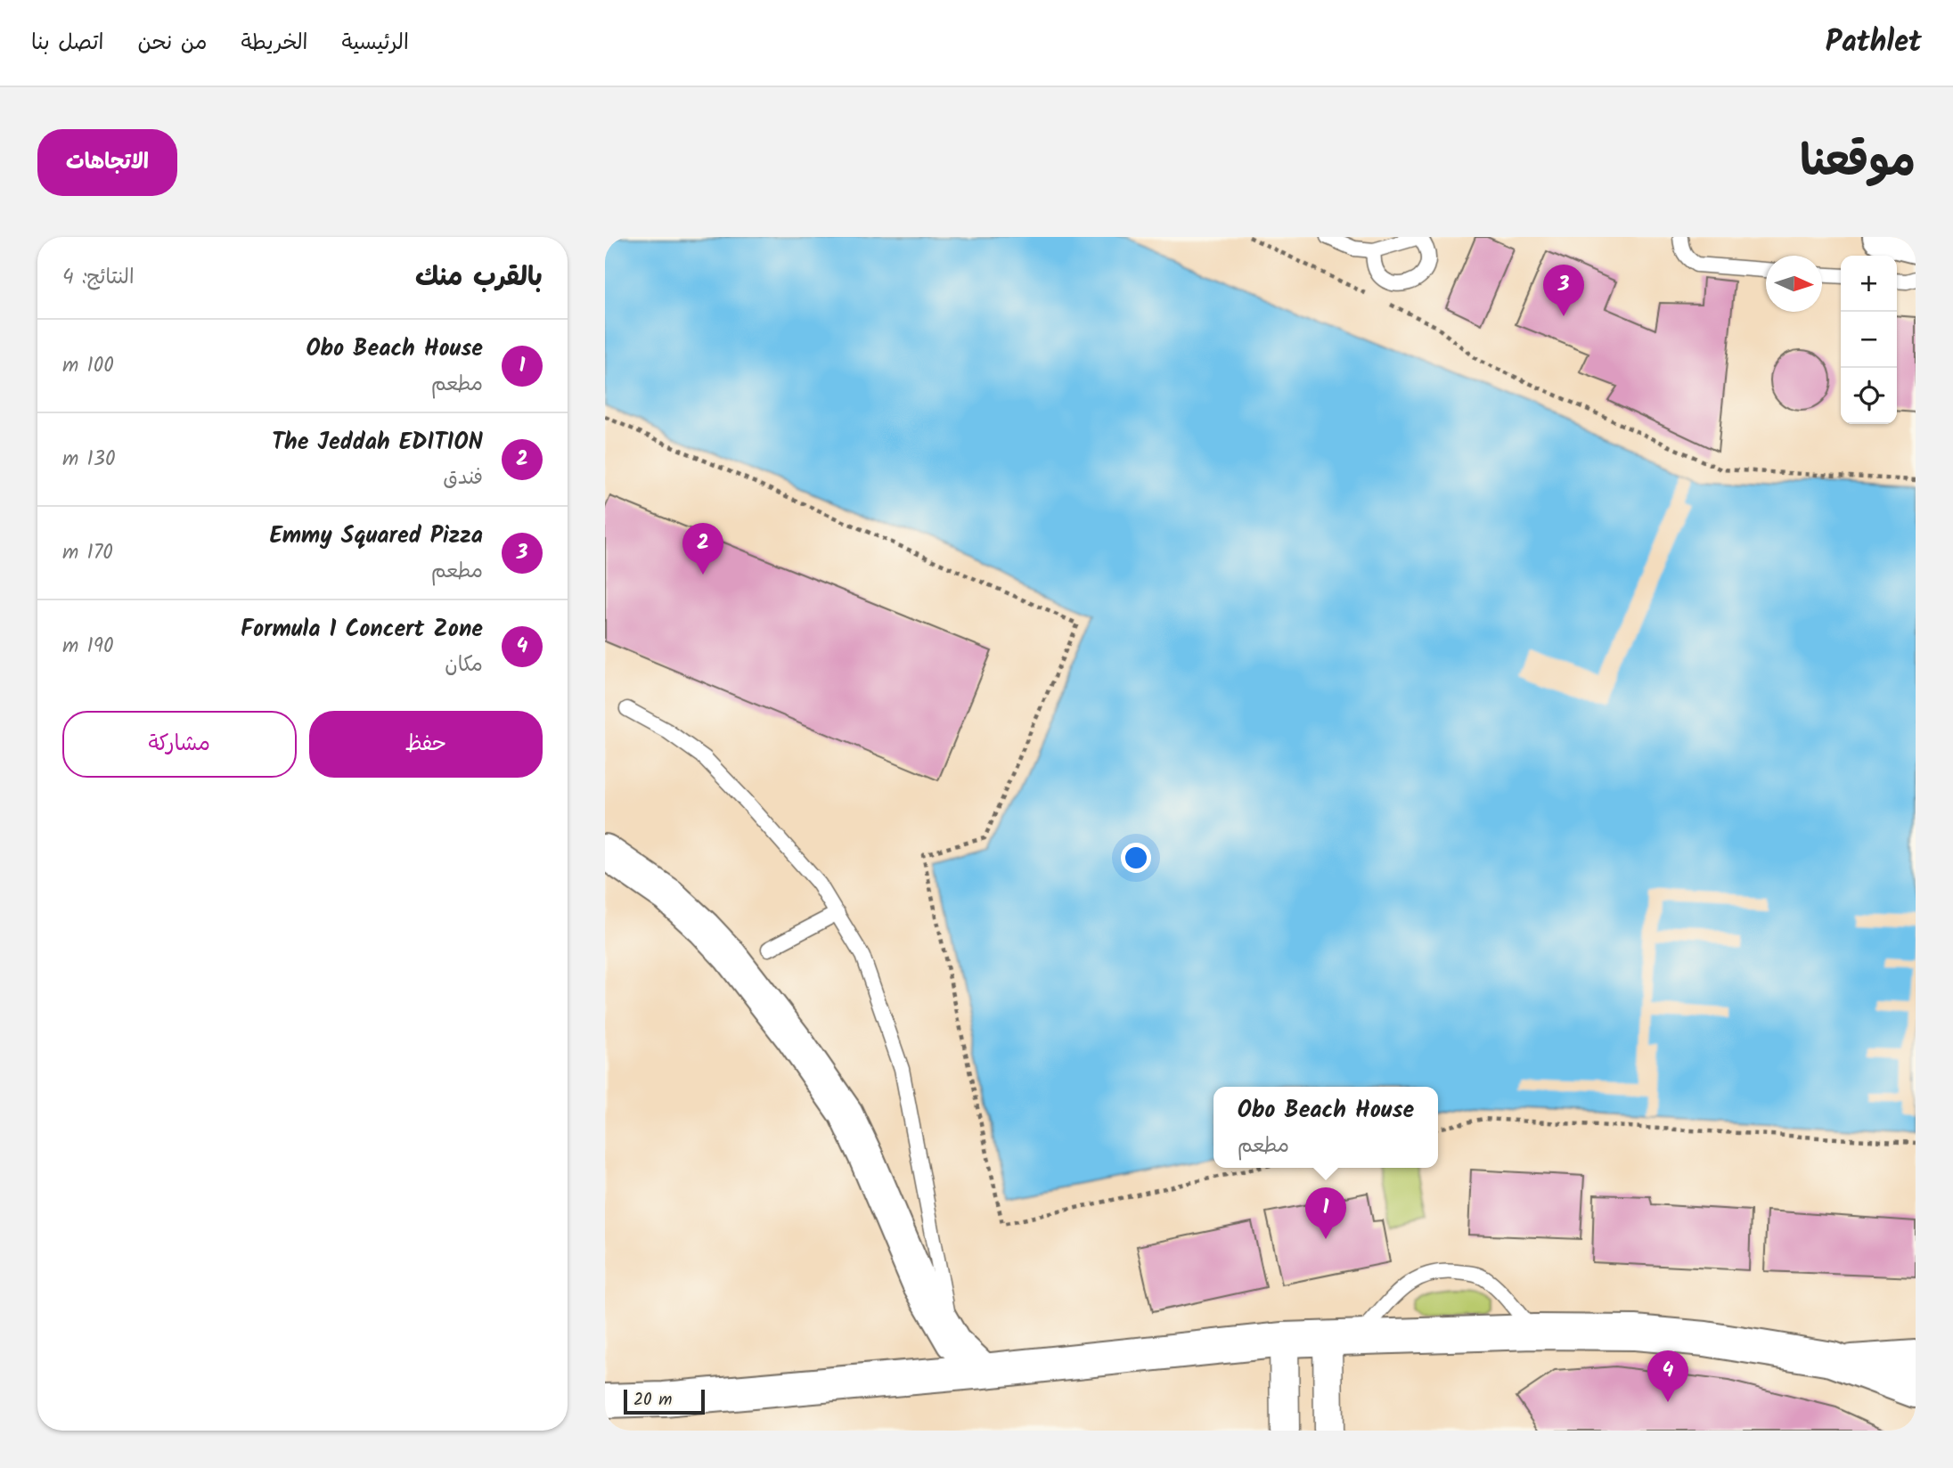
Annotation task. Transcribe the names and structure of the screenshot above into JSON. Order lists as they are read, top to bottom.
{
  "scale_bar": "20 m",
  "north": "right",
  "page": {
    "header": "Pathlet",
    "nav": [
      "الرئيسية",
      "الخريطة",
      "من نحن",
      "اتصل بنا"
    ],
    "title": "موقعنا",
    "buttons": [
      "الاتجاهات",
      ["حفظ", "مشاركة"]
    ],
    "heading": ["بالقرب منك", "النتائج: 4"],
    "map_buttons": ["+", "−"],
    "pins": [
      "3",
      "2",
      "1",
      "4"
    ],
    "list": [
      {
        "mark": "1",
        "name": "Obo Beach House",
        "note": "مطعم",
        "value": "100 m"
      },
      {
        "mark": "2",
        "name": "The Jeddah EDITION",
        "note": "فندق",
        "value": "130 m"
      },
      {
        "mark": "3",
        "name": "Emmy Squared Pizza",
        "note": "مطعم",
        "value": "170 m"
      },
      {
        "mark": "4",
        "name": "Formula 1 Concert Zone",
        "note": "مكان",
        "value": "190 m"
      }
    ],
    "popup": ["Obo Beach House", "مطعم"],
    "scale": "20 m"
  }
}
